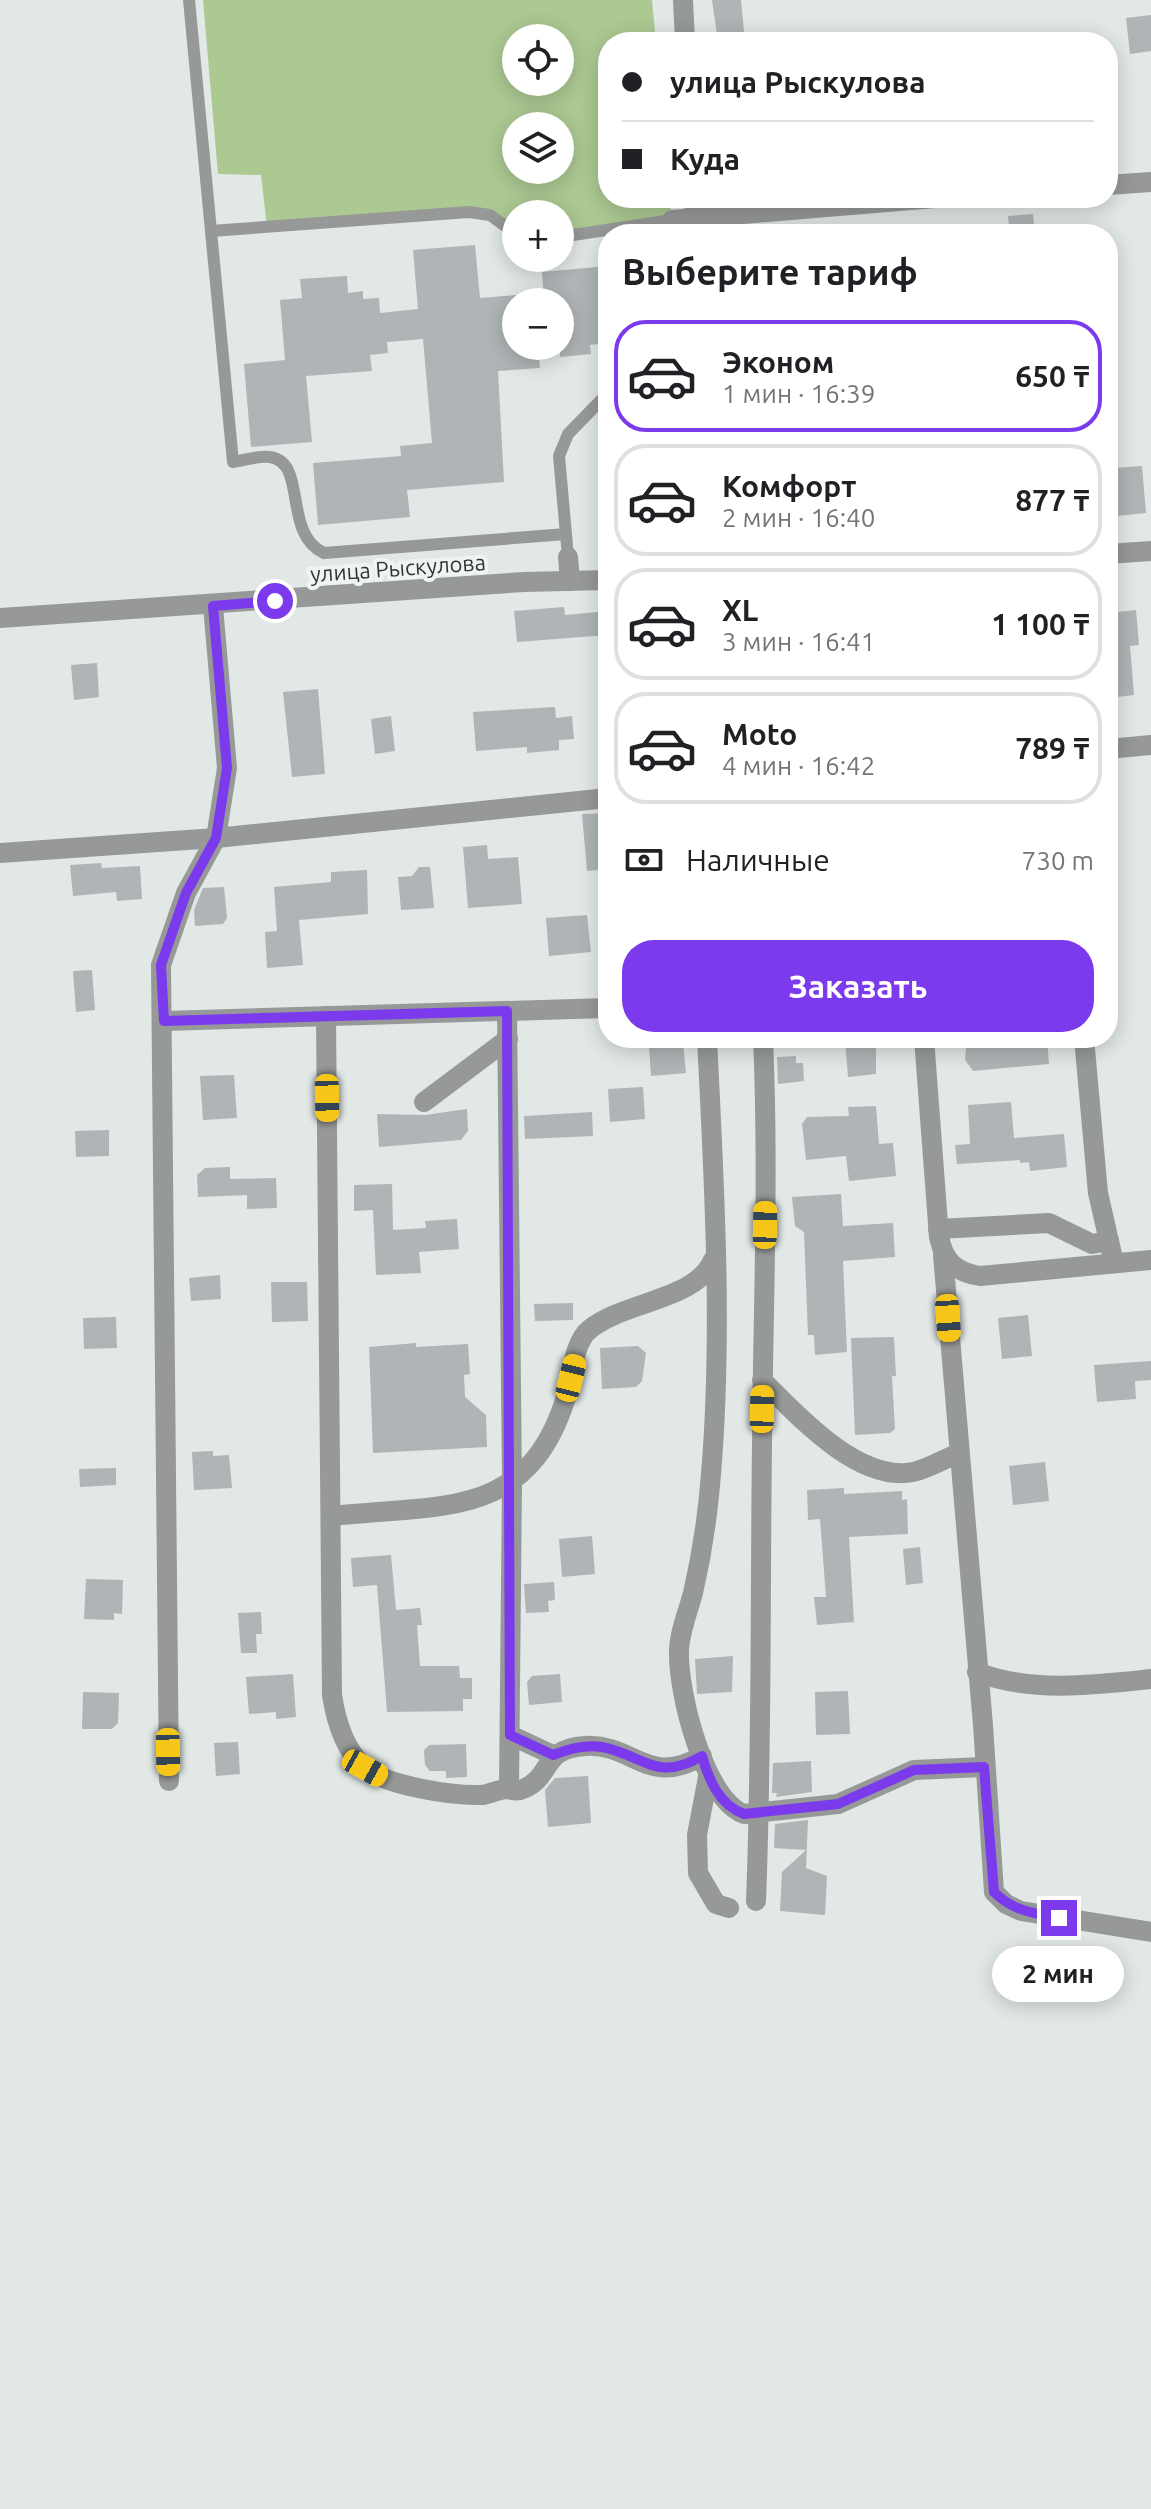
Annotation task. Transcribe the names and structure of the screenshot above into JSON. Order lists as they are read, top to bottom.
{
  "streets": {
    "street": ["улица Рыскулова"]
  },
  "page": {
    "map_buttons": ["+", "−"],
    "banner": ["улица Рыскулова", "Куда"],
    "heading": "Выберите тариф",
    "list": [
      {
        "name": "Эконом",
        "note": "1 мин · 16:39",
        "value": "650 ₸"
      },
      {
        "name": "Комфорт",
        "note": "2 мин · 16:40",
        "value": "877 ₸"
      },
      {
        "name": "XL",
        "note": "3 мин · 16:41",
        "value": "1 100 ₸"
      },
      {
        "name": "Moto",
        "note": "4 мин · 16:42",
        "value": "789 ₸"
      }
    ],
    "pay": ["Наличные", "730 m"],
    "buttons": "Заказать",
    "bubble": "2 мин"
  }
}
